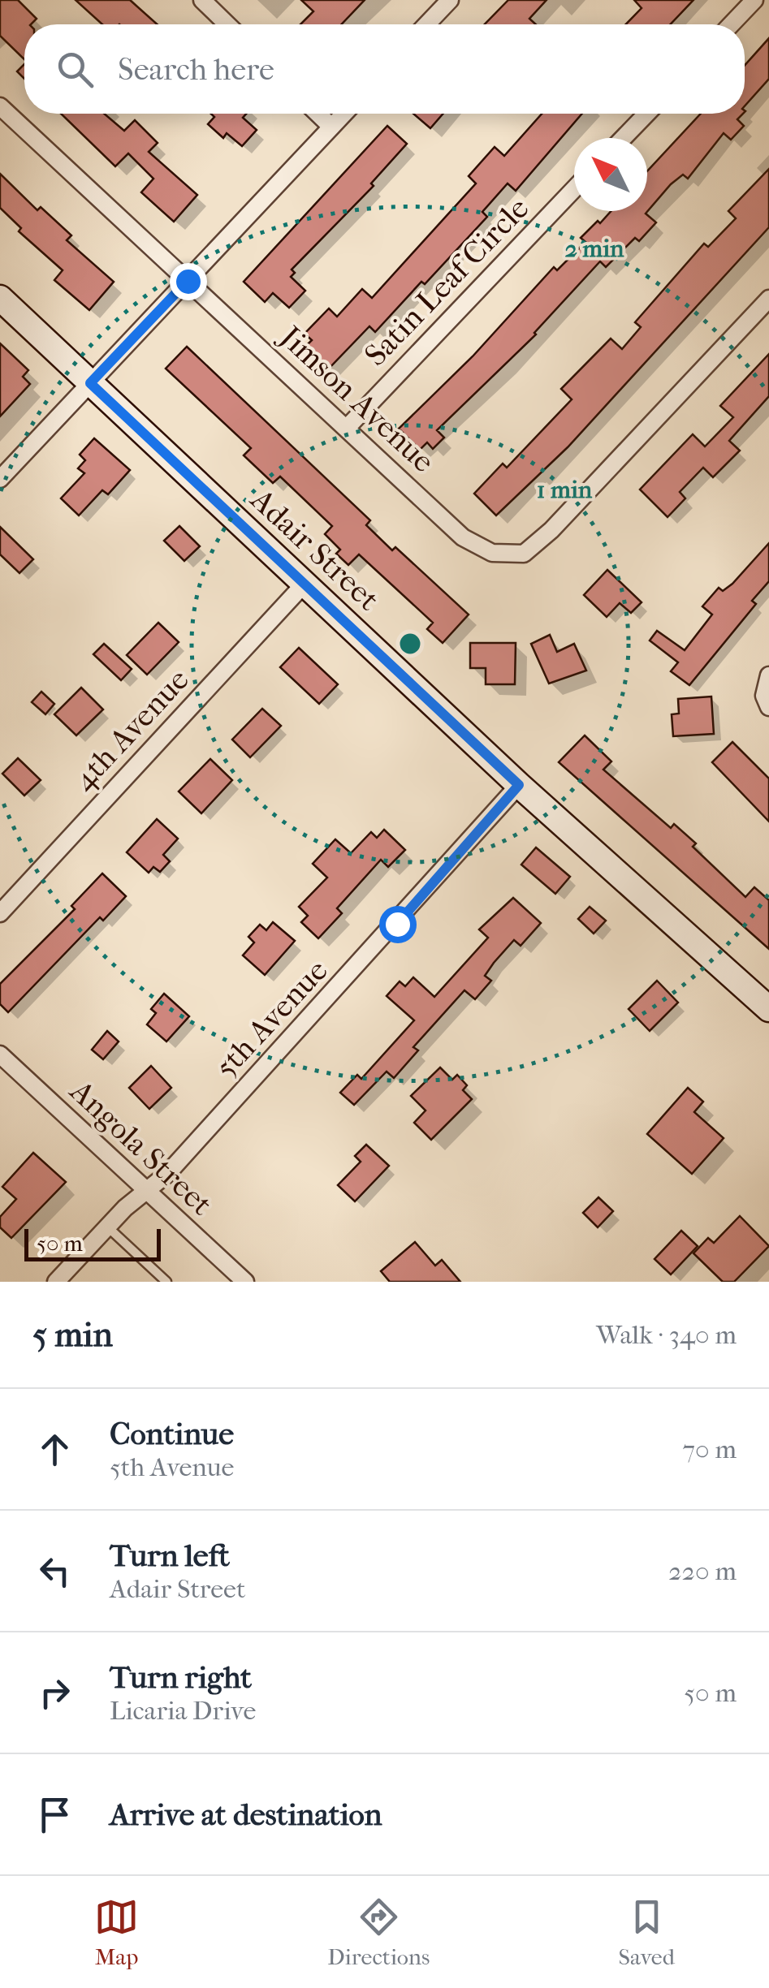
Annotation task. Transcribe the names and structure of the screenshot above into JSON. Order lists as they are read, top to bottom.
{
  "streets": {
    "street": [
      "Satin Leaf Circle",
      "Jimson Avenue",
      "Adair Street",
      "4th Avenue",
      "5th Avenue",
      "Angola Street"
    ]
  },
  "crossings": [
    ["Satin Leaf Circle", "Jimson Avenue"],
    ["Adair Street", "4th Avenue"],
    ["Adair Street", "5th Avenue"],
    ["5th Avenue", "Angola Street"]
  ],
  "scale_bar": "50 m",
  "north": "top left",
  "page": {
    "search": "Search here",
    "scale": "50 m",
    "heading": ["5 min", "Walk · 340 m"],
    "list": [
      ["Continue", "5th Avenue", "70 m"],
      ["Turn left", "Adair Street", "220 m"],
      ["Turn right", "Licaria Drive", "50 m"],
      "Arrive at destination"
    ],
    "nav": ["Map", "Directions", "Saved"]
  },
  "rings": ["2 min", "1 min"]
}
